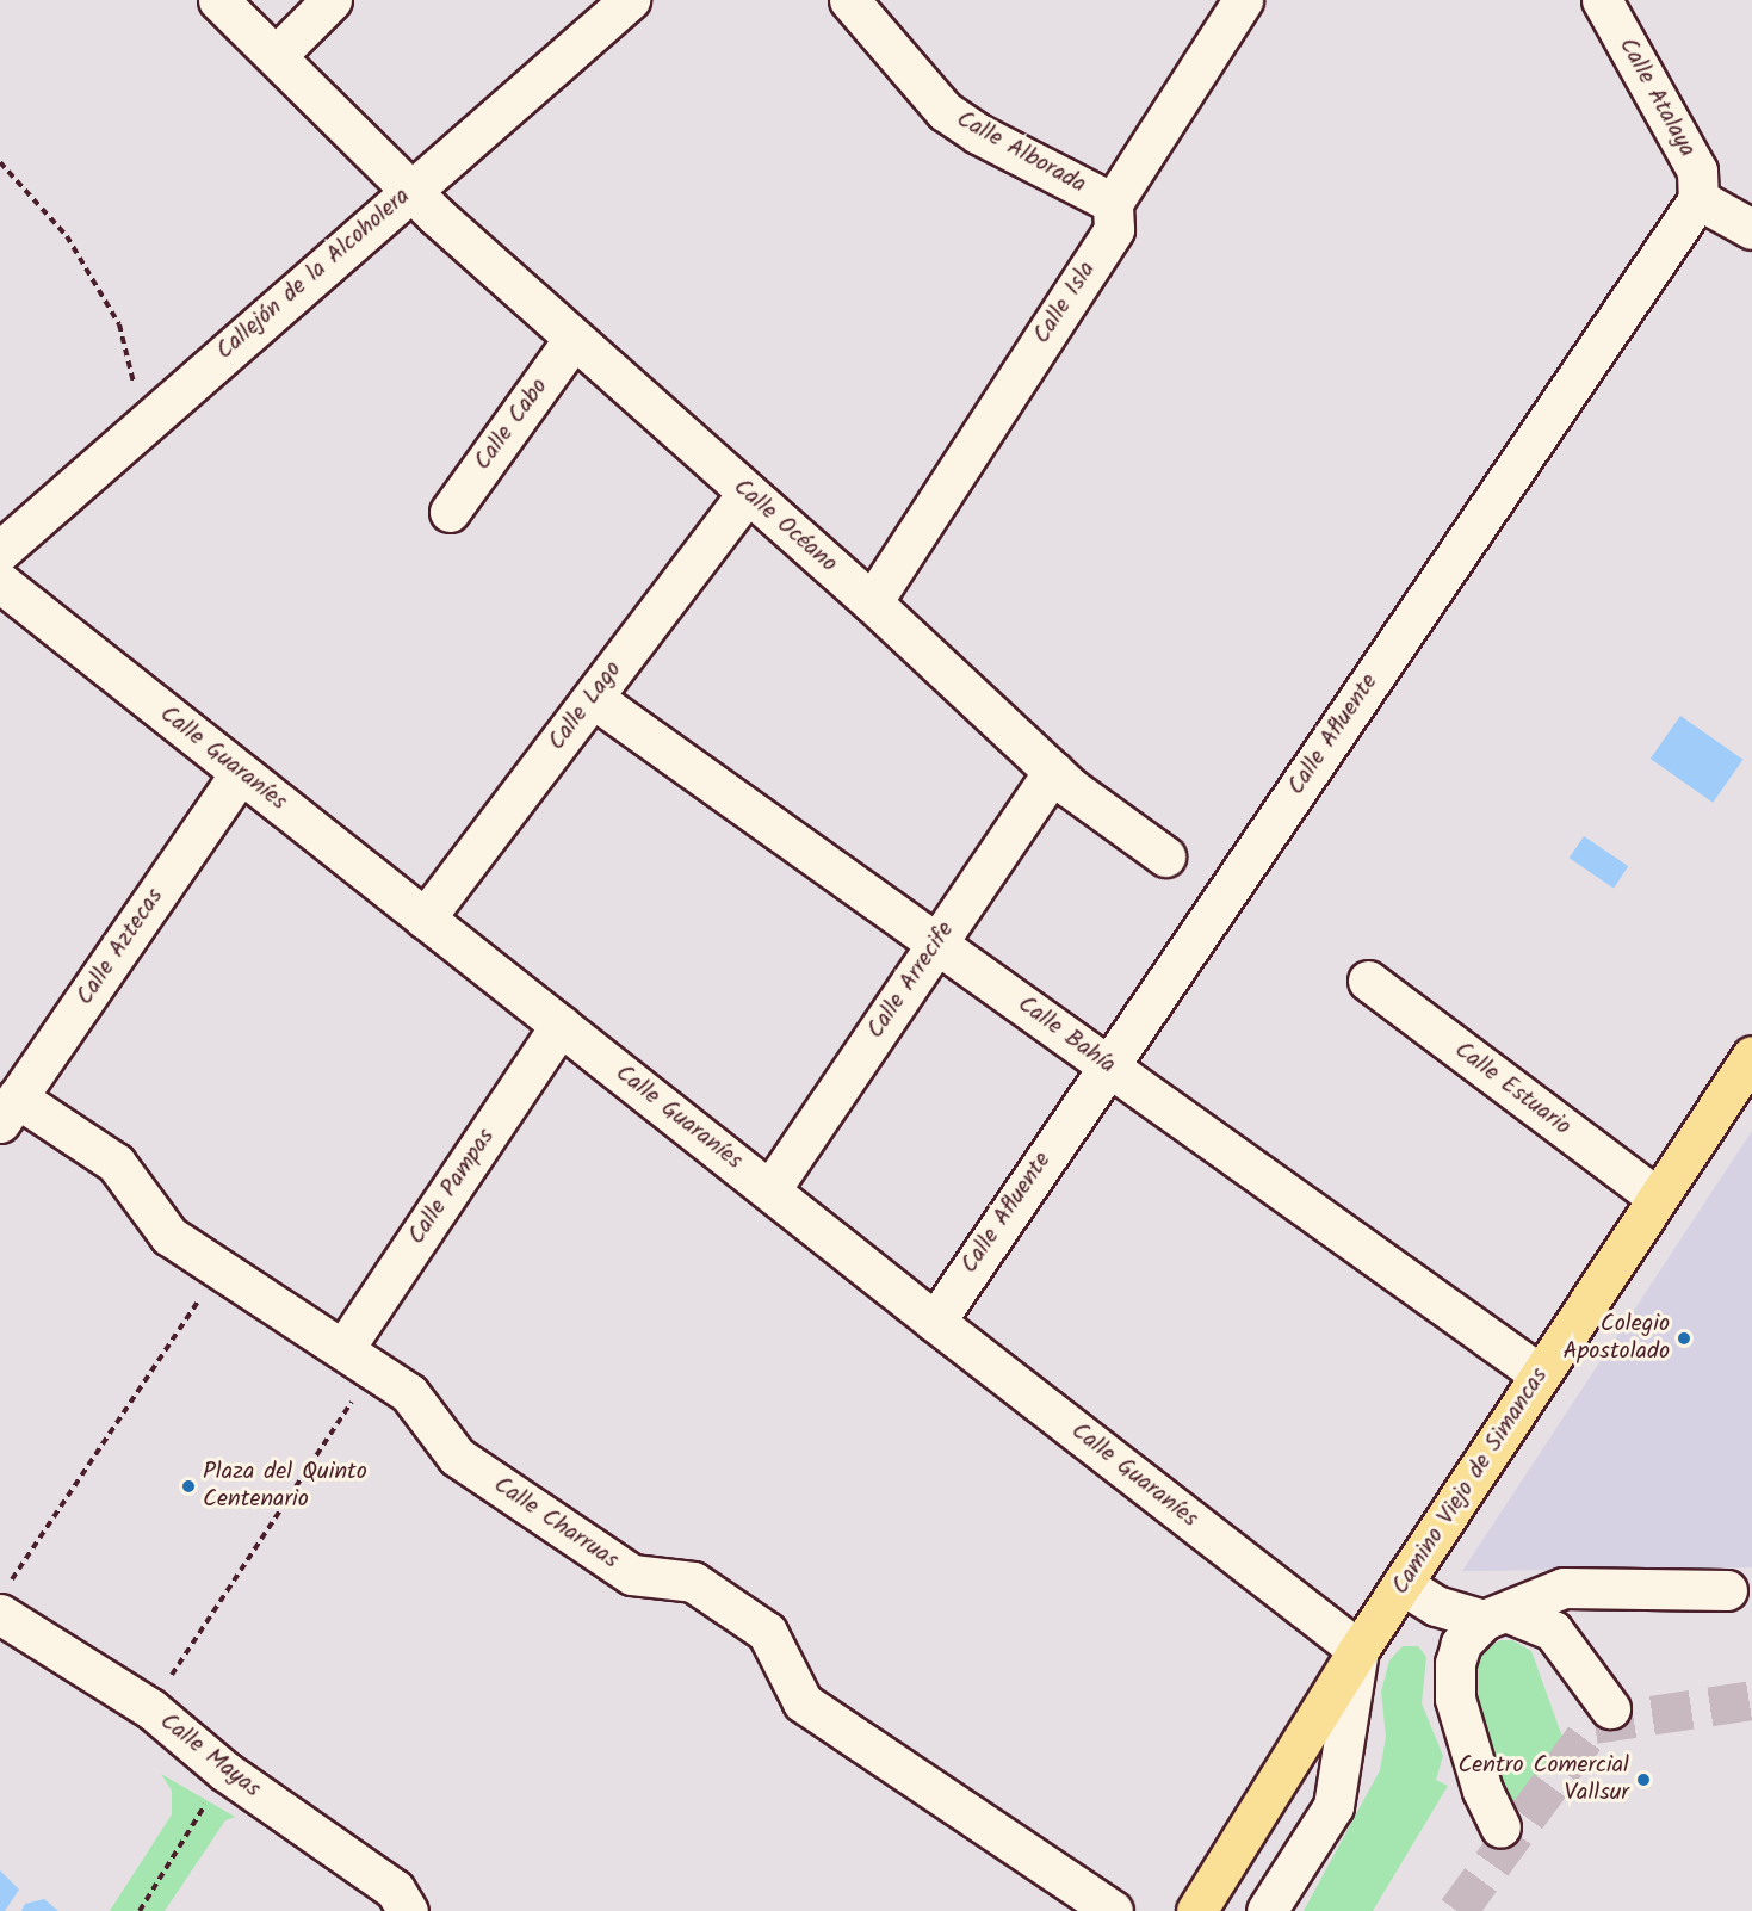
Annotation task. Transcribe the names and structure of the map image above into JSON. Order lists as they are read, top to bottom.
{
  "streets": {
    "main road": ["Camino Viejo de Simancas"],
    "street": [
      "Calle Atalaya",
      "Calle Alborada",
      "Callejón de la Alcoholera",
      "Calle Isla",
      "Calle Cabo",
      "Calle Océano",
      "Calle Lago",
      "Calle Afluente",
      "Calle Guaraníes",
      "Calle Aztecas",
      "Calle Arrecife",
      "Calle Bahía",
      "Calle Estuario",
      "Calle Pampas",
      "Calle Charruas",
      "Calle Mayas"
    ]
  },
  "crossings": [
    ["Calle Atalaya", "Calle Afluente"],
    ["Calle Alborada", "Calle Isla"],
    ["Callejón de la Alcoholera", "Calle Océano"],
    ["Calle Isla", "Calle Océano"],
    ["Calle Cabo", "Calle Océano"],
    ["Calle Océano", "Calle Lago"],
    ["Calle Océano", "Calle Arrecife"],
    ["Calle Lago", "Calle Guaraníes"],
    ["Calle Lago", "Calle Bahía"],
    ["Calle Afluente", "Calle Guaraníes"],
    ["Calle Afluente", "Calle Bahía"],
    ["Calle Guaraníes", "Calle Aztecas"],
    ["Calle Guaraníes", "Calle Arrecife"],
    ["Calle Guaraníes", "Calle Pampas"],
    ["Calle Guaraníes", "Camino Viejo de Simancas"],
    ["Calle Aztecas", "Calle Charruas"],
    ["Calle Arrecife", "Calle Bahía"],
    ["Calle Bahía", "Camino Viejo de Simancas"],
    ["Calle Estuario", "Camino Viejo de Simancas"],
    ["Calle Pampas", "Calle Charruas"]
  ],
  "places": ["Colegio Apostolado", "Plaza del Quinto Centenario", "Centro Comercial Vallsur"]
}
